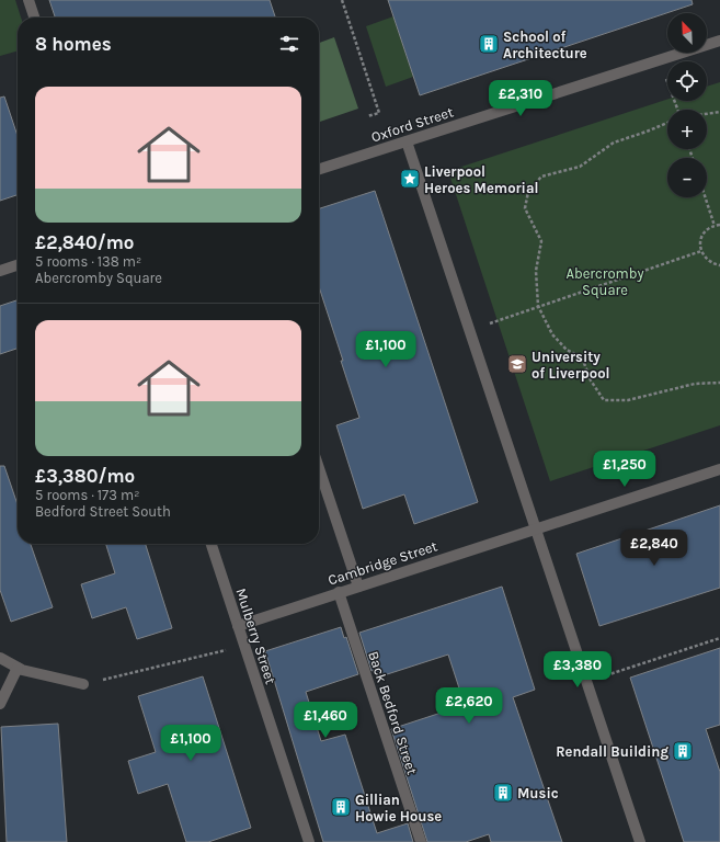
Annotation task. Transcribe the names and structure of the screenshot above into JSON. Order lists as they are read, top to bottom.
{
  "streets": {
    "street": [
      "Oxford Street",
      "Cambridge Street",
      "Mulberry Street",
      "Back Bedford Street"
    ]
  },
  "crossings": [
    ["Cambridge Street", "Mulberry Street"],
    ["Cambridge Street", "Back Bedford Street"]
  ],
  "parks": ["Abercromby Square"],
  "places": {
    "building": [
      "School of Architecture",
      "Rendall Building",
      "Music",
      "Gillian Howie House"
    ],
    "place": ["Liverpool Heroes Memorial"],
    "school or university": ["University of Liverpool"]
  },
  "north": "top left",
  "page": {
    "map_buttons": ["+", "−"],
    "heading": "8 homes",
    "list": [
      {
        "name": "£2,840/mo",
        "note": "5 rooms · 138 m² · Abercromby Square"
      },
      {
        "name": "£3,380/mo",
        "note": "5 rooms · 173 m² · Bedford Street South"
      }
    ],
    "price": [
      "£2,310",
      "£1,100",
      "£1,250",
      "£2,840",
      "£3,380",
      "£2,620",
      "£1,460",
      "£1,100"
    ]
  }
}
